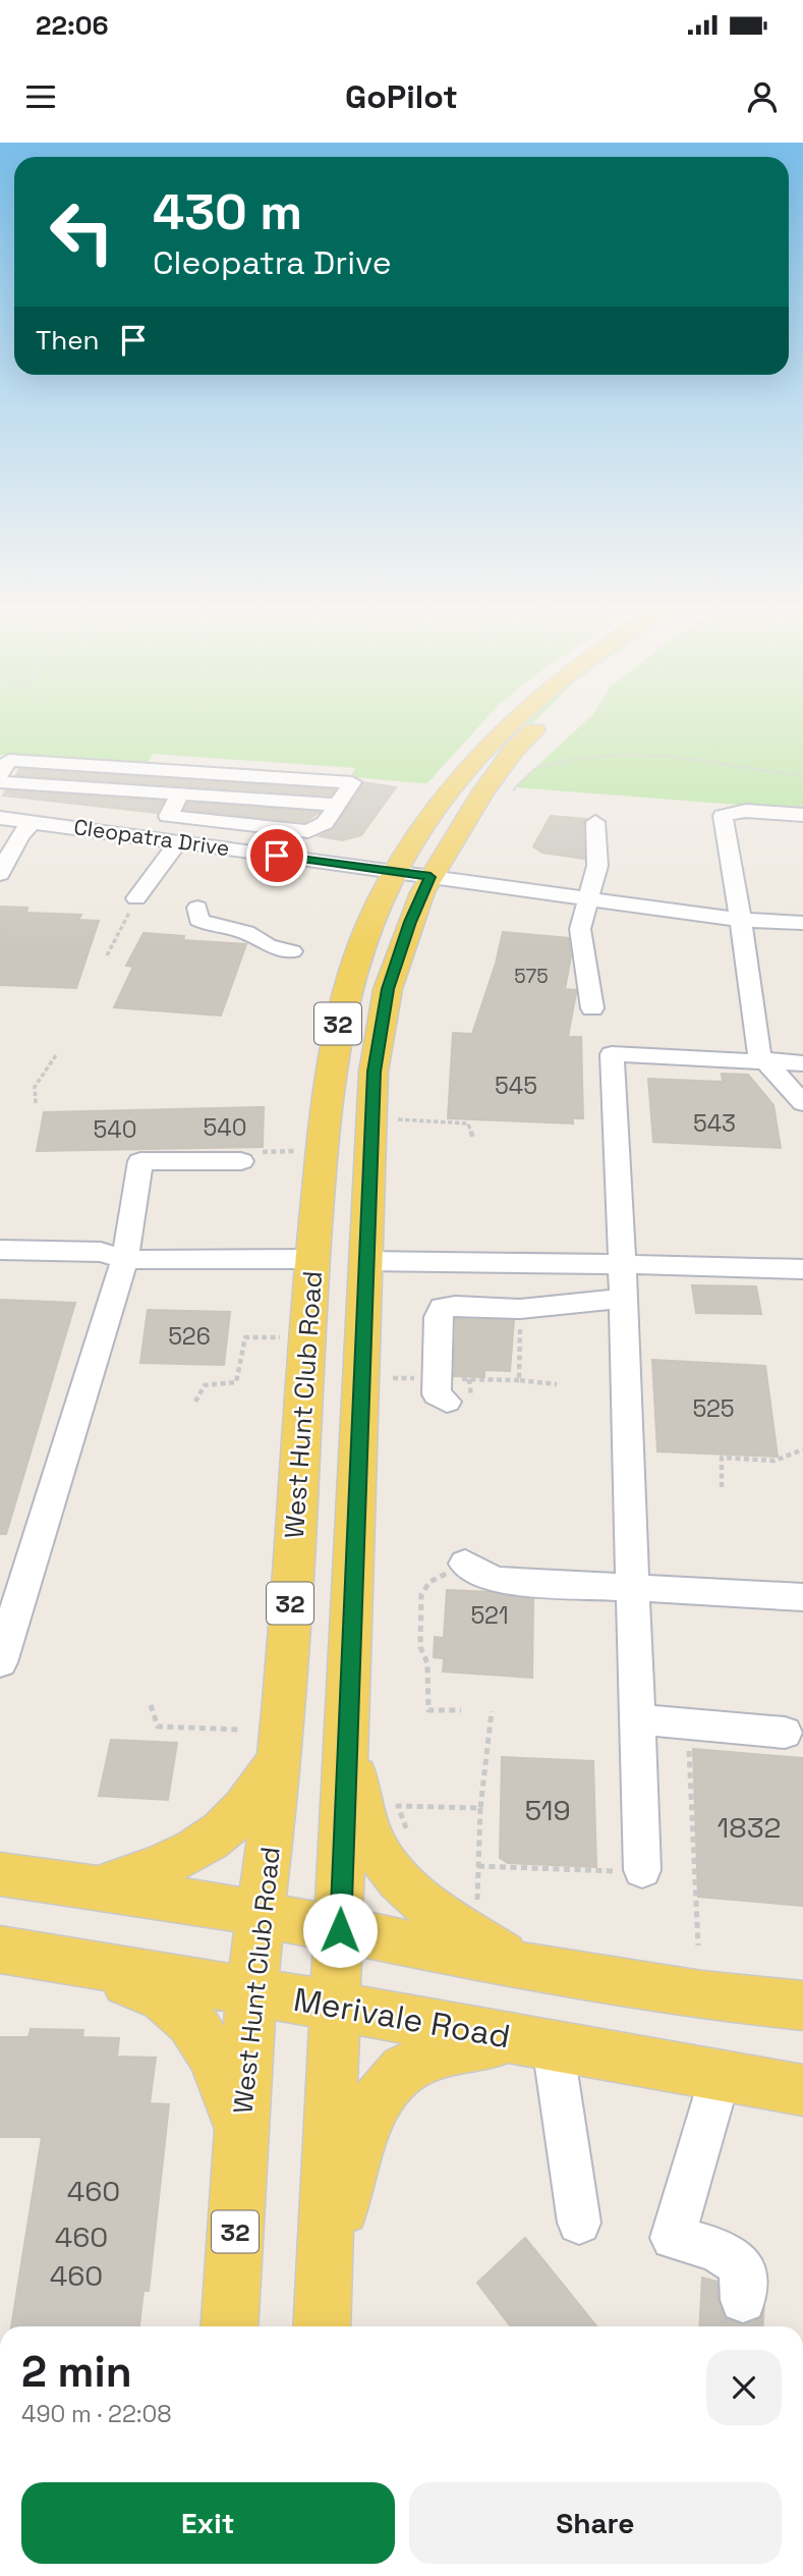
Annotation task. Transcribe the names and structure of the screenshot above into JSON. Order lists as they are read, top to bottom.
{
  "streets": {
    "main road": ["32", "West Hunt Club Road", "Merivale Road"],
    "street": ["Cleopatra Drive"]
  },
  "crossings": [
    ["Cleopatra Drive", "West Hunt Club Road"],
    ["West Hunt Club Road", "Merivale Road"]
  ],
  "house_numbers": [
    "575",
    "545",
    "543",
    "540",
    "540",
    "526",
    "525",
    "521",
    "519",
    "1832",
    "460",
    "460",
    "460"
  ],
  "page": {
    "status": "22:06",
    "header": "GoPilot",
    "turn": ["430 m", "Cleopatra Drive"],
    "then": "Then",
    "heading": ["2 min", "490 m · 22:08"],
    "buttons": ["Exit", "Share"]
  }
}
